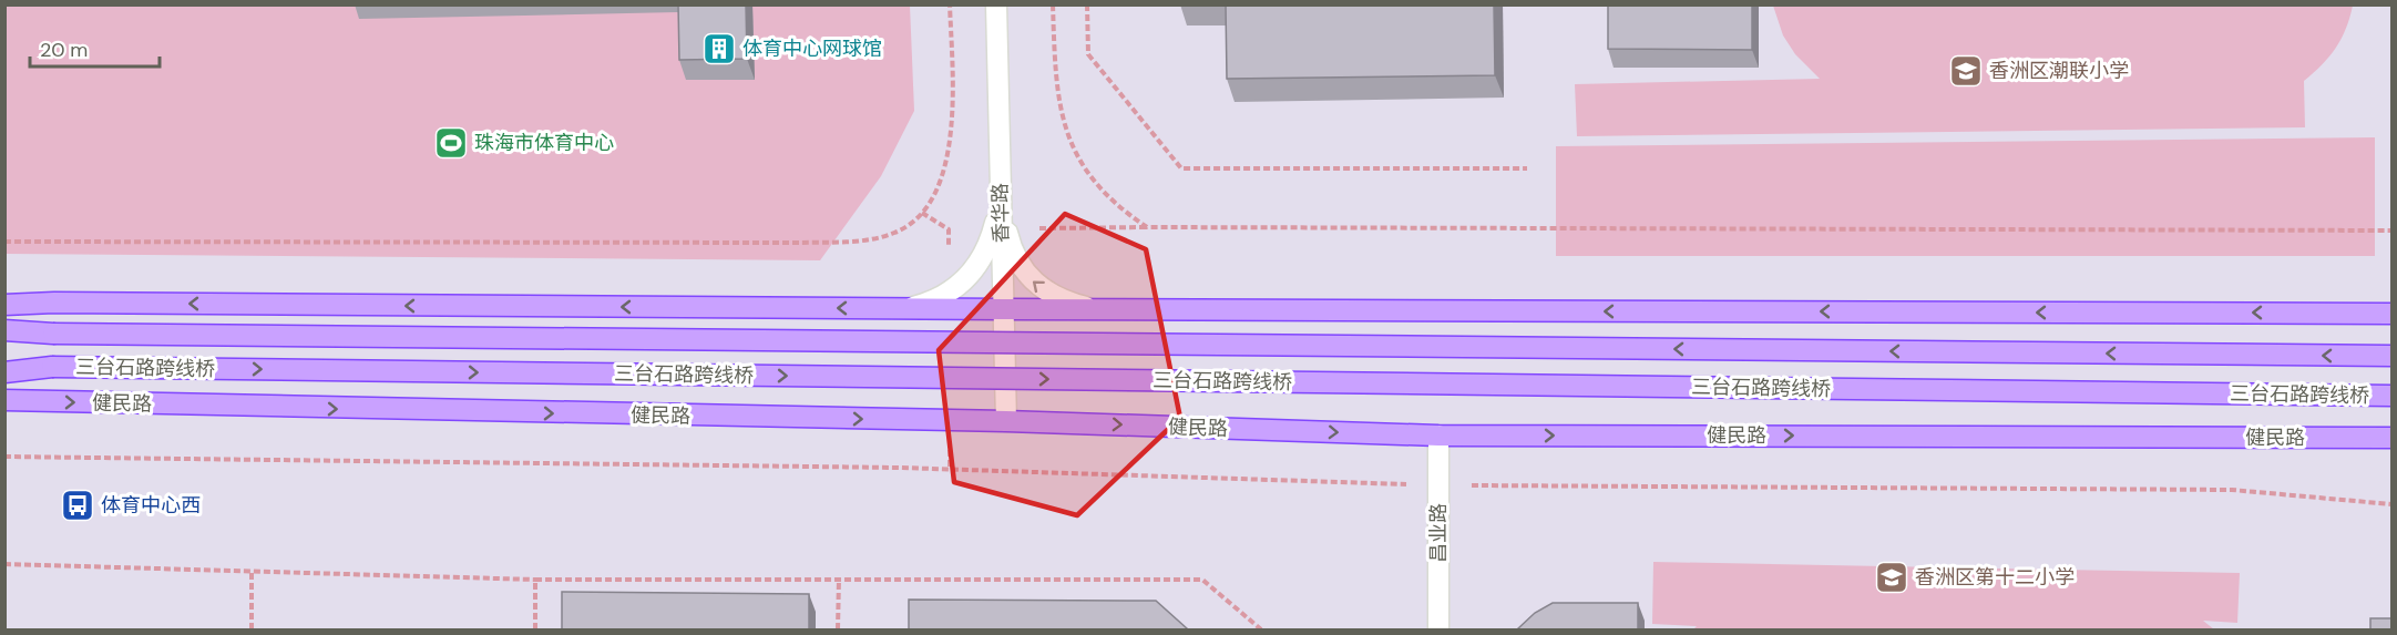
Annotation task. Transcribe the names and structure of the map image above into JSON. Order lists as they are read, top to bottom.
{
  "streets": {
    "main road": ["三台石路跨线桥", "健民路"],
    "street": ["香华路", "昌业路"]
  },
  "crossings": [
    ["香华路", "健民路"],
    ["健民路", "昌业路"]
  ],
  "places": {
    "building": ["体育中心网球馆"],
    "school or university": ["香洲区潮联小学", "香洲区第十二小学"],
    "sports": ["珠海市体育中心"],
    "bus stop": ["体育中心西"]
  },
  "scale_bar": "20 m"
}
